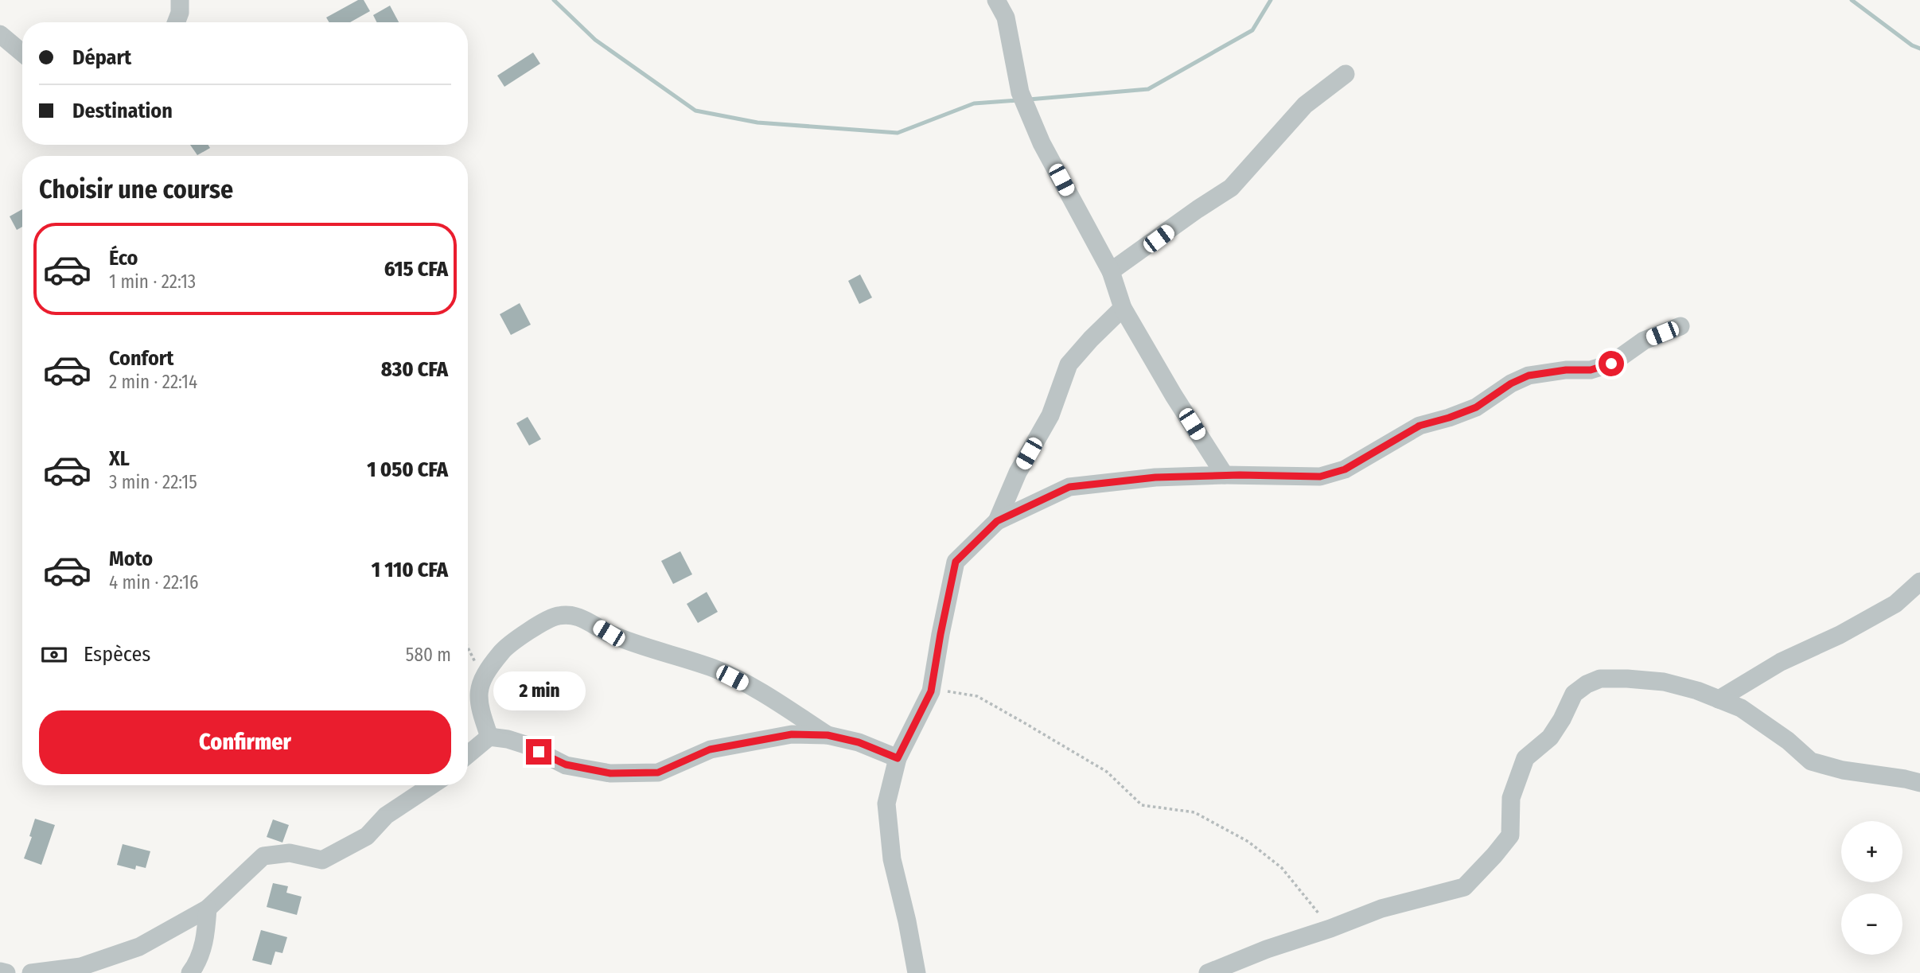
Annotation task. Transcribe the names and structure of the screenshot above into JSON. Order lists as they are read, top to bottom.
{
  "page": {
    "banner": ["Départ", "Destination"],
    "heading": "Choisir une course",
    "list": [
      {
        "name": "Éco",
        "note": "1 min · 22:13",
        "value": "615 CFA"
      },
      {
        "name": "Confort",
        "note": "2 min · 22:14",
        "value": "830 CFA"
      },
      {
        "name": "XL",
        "note": "3 min · 22:15",
        "value": "1 050 CFA"
      },
      {
        "name": "Moto",
        "note": "4 min · 22:16",
        "value": "1 110 CFA"
      }
    ],
    "pay": ["Espèces", "580 m"],
    "bubble": "2 min",
    "buttons": "Confirmer",
    "map_buttons": ["+", "−"]
  }
}
